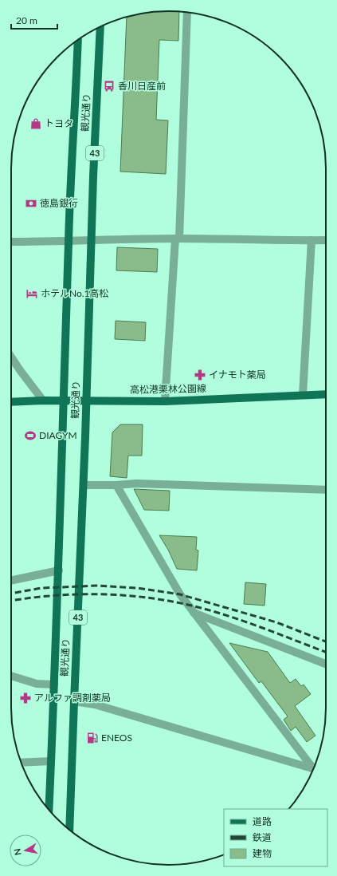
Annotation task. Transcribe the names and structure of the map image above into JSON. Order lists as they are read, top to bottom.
{
  "streets": {
    "main road": ["観光通り", "43", "高松港栗林公園線"]
  },
  "crossings": [
    ["観光通り", "高松港栗林公園線"]
  ],
  "places": {
    "bus stop": ["香川日産前"],
    "shop": ["トヨタ"],
    "bank": ["徳島銀行"],
    "hotel": ["ホテルNo.1高松"],
    "pharmacy": ["イナモト薬局", "アルファ調剤薬局"],
    "sports": ["DIAGYM"],
    "fuel station": ["ENEOS"]
  },
  "legend": ["道路", "鉄道", "建物"],
  "scale_bar": "20 m",
  "north": "left"
}
